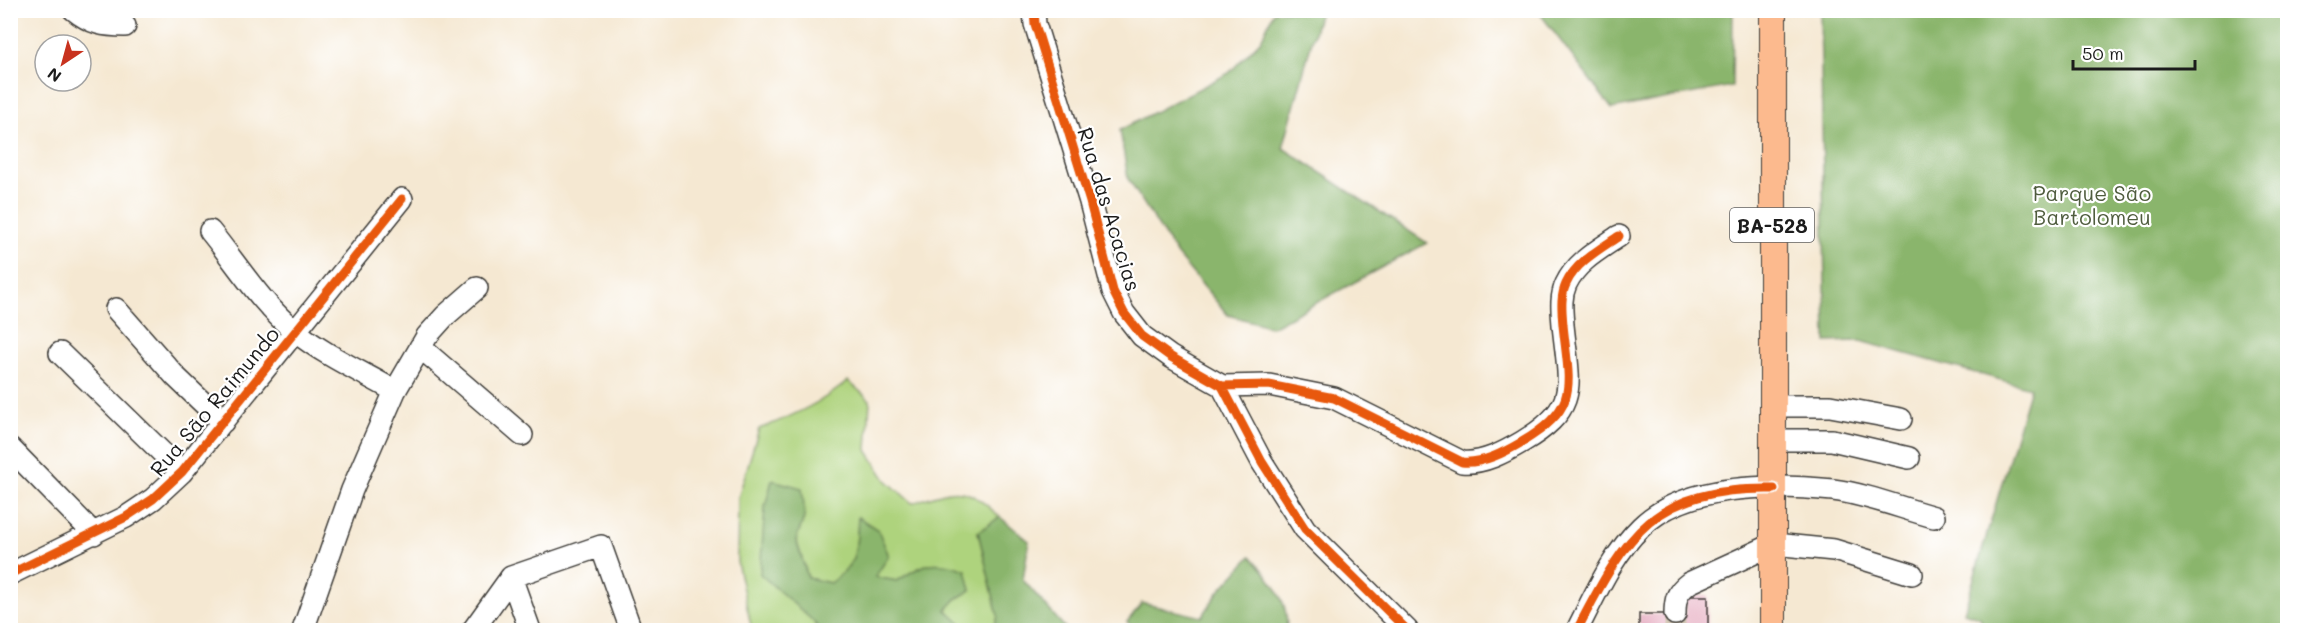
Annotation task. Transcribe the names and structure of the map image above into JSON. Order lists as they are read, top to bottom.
{
  "streets": {
    "main road": ["BA-528"],
    "street": ["Rua das Acacias", "Rua São Raimundo"]
  },
  "parks": ["Parque São Bartolomeu"],
  "scale_bar": "50 m",
  "north": "bottom left"
}
